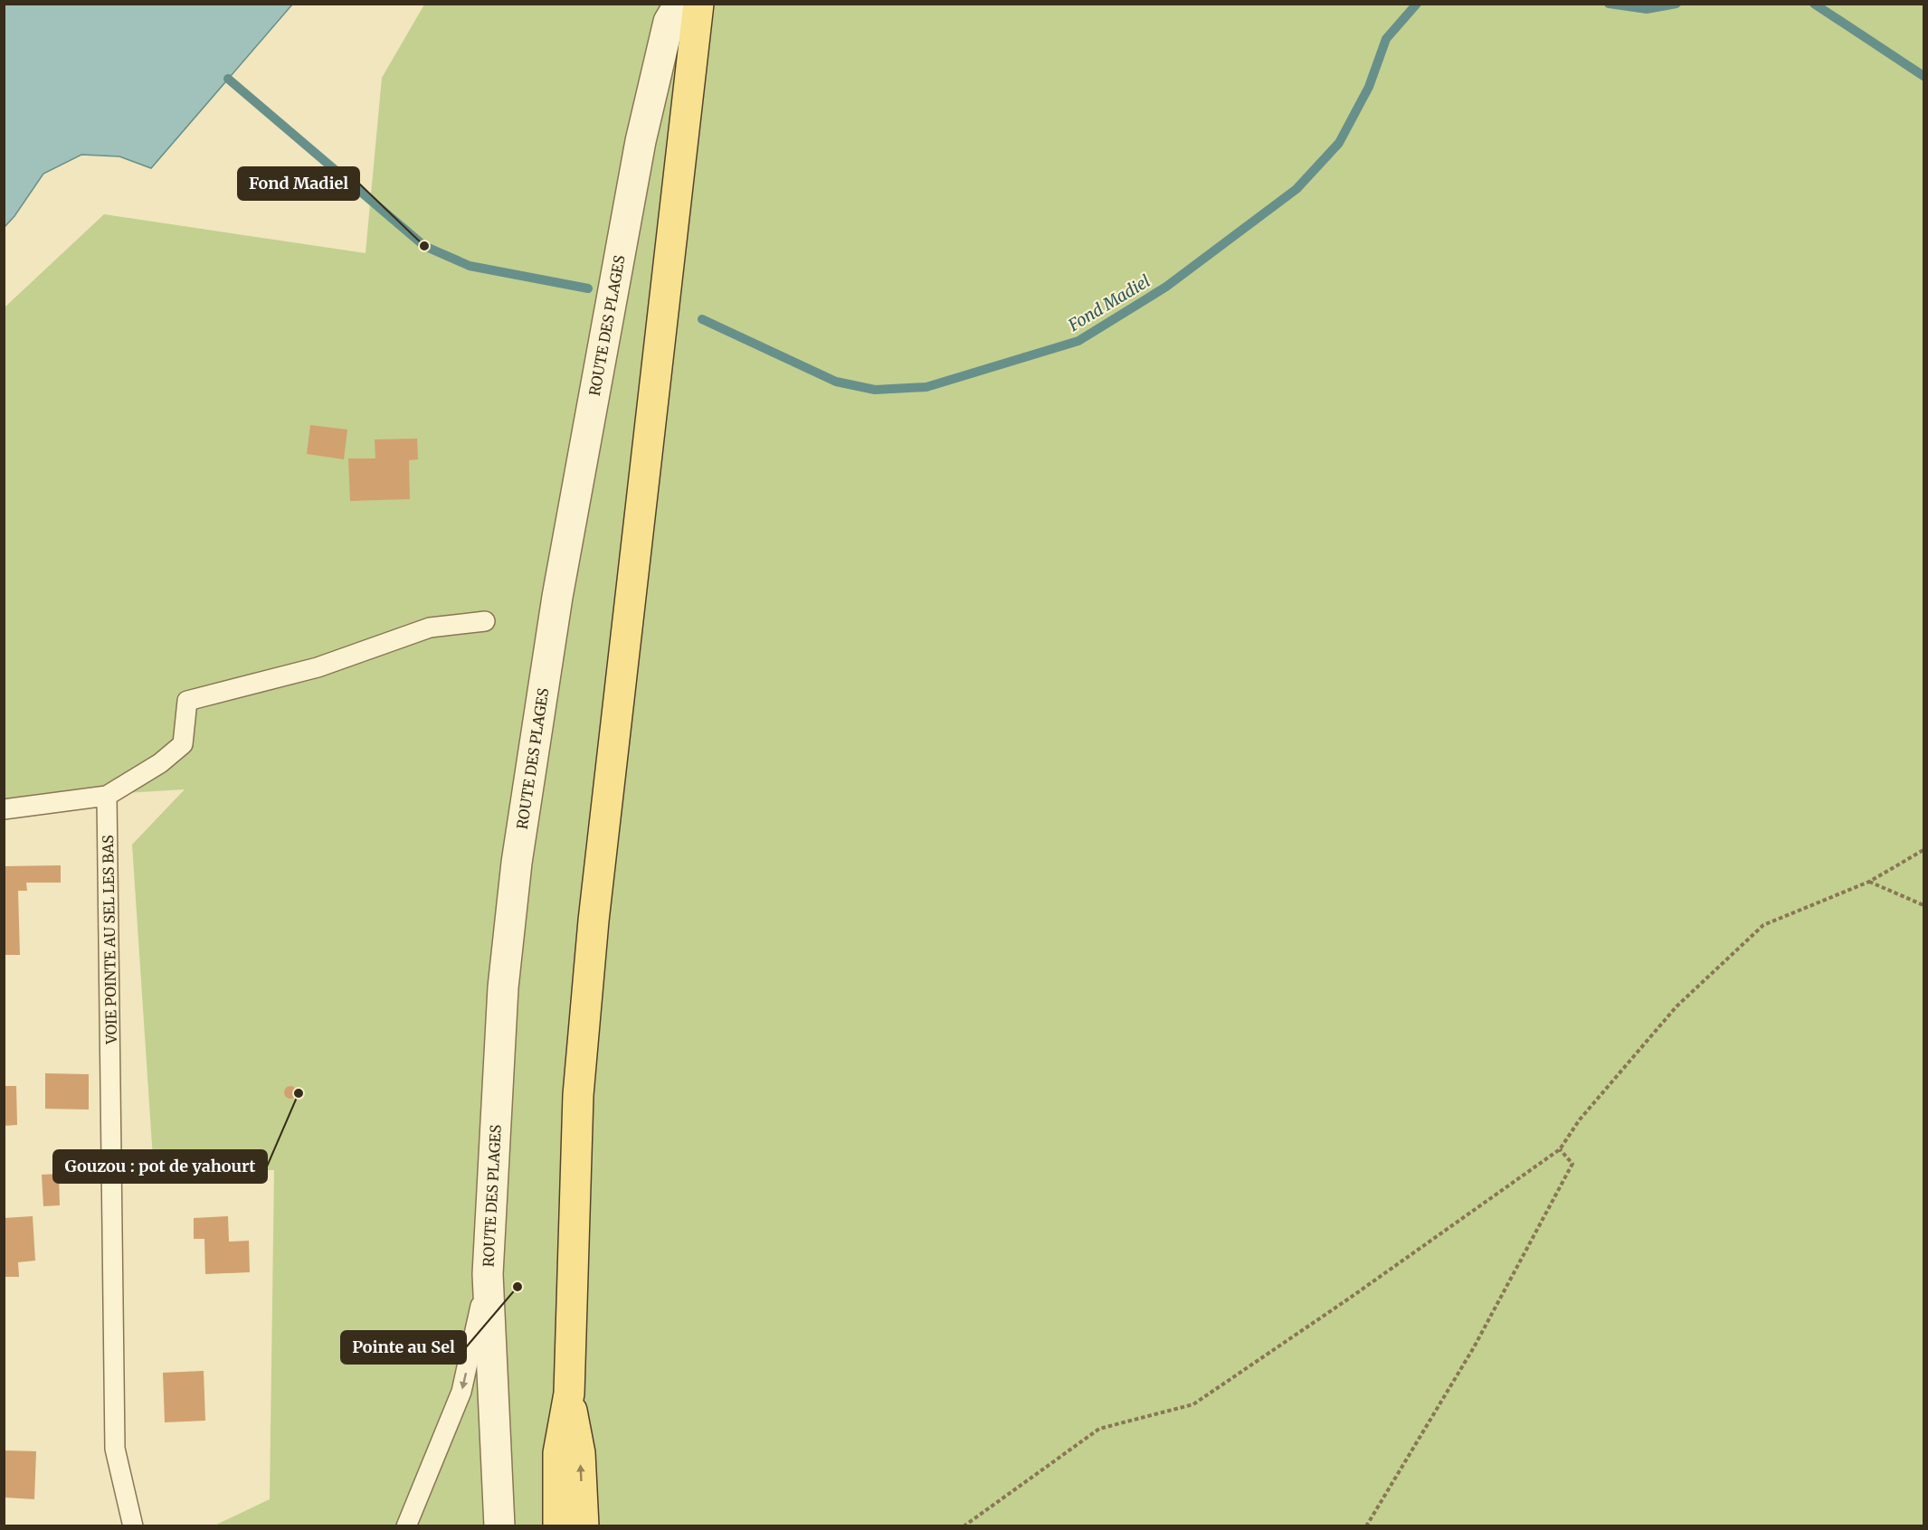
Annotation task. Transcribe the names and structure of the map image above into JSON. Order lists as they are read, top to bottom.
{
  "streets": {
    "street": ["ROUTE DES PLAGES"],
    "lane": ["VOIE POINTE AU SEL LES BAS"]
  },
  "water": ["Fond Madiel"],
  "places": ["Fond Madiel", "Gouzou : pot de yahourt", "Pointe au Sel"]
}
